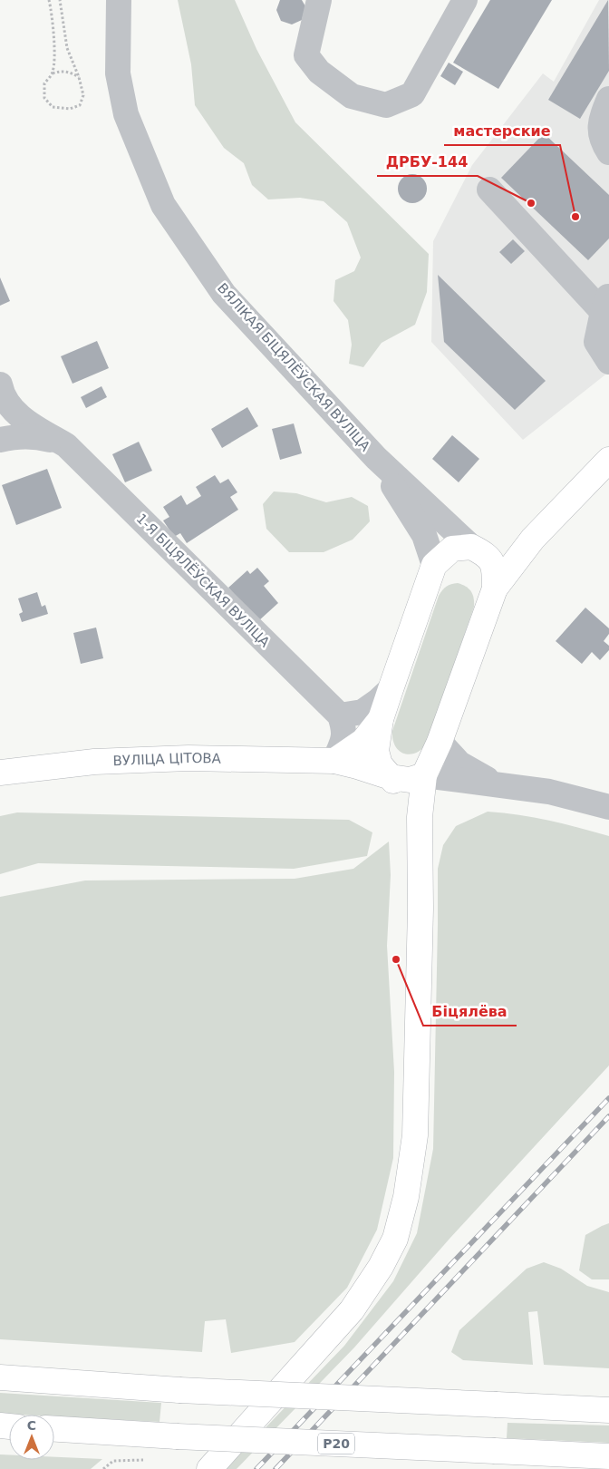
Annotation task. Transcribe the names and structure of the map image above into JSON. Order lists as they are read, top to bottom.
{
  "streets": {
    "main road": ["ВУЛІЦА ЦІТОВА", "Р20"],
    "street": ["ВЯЛІКАЯ БІЦЯЛЁЎСКАЯ ВУЛІЦА", "1-Я БІЦЯЛЁЎСКАЯ ВУЛІЦА"]
  },
  "places": ["ДРБУ-144", "мастерские", "Біцялёва"],
  "north": "top"
}
